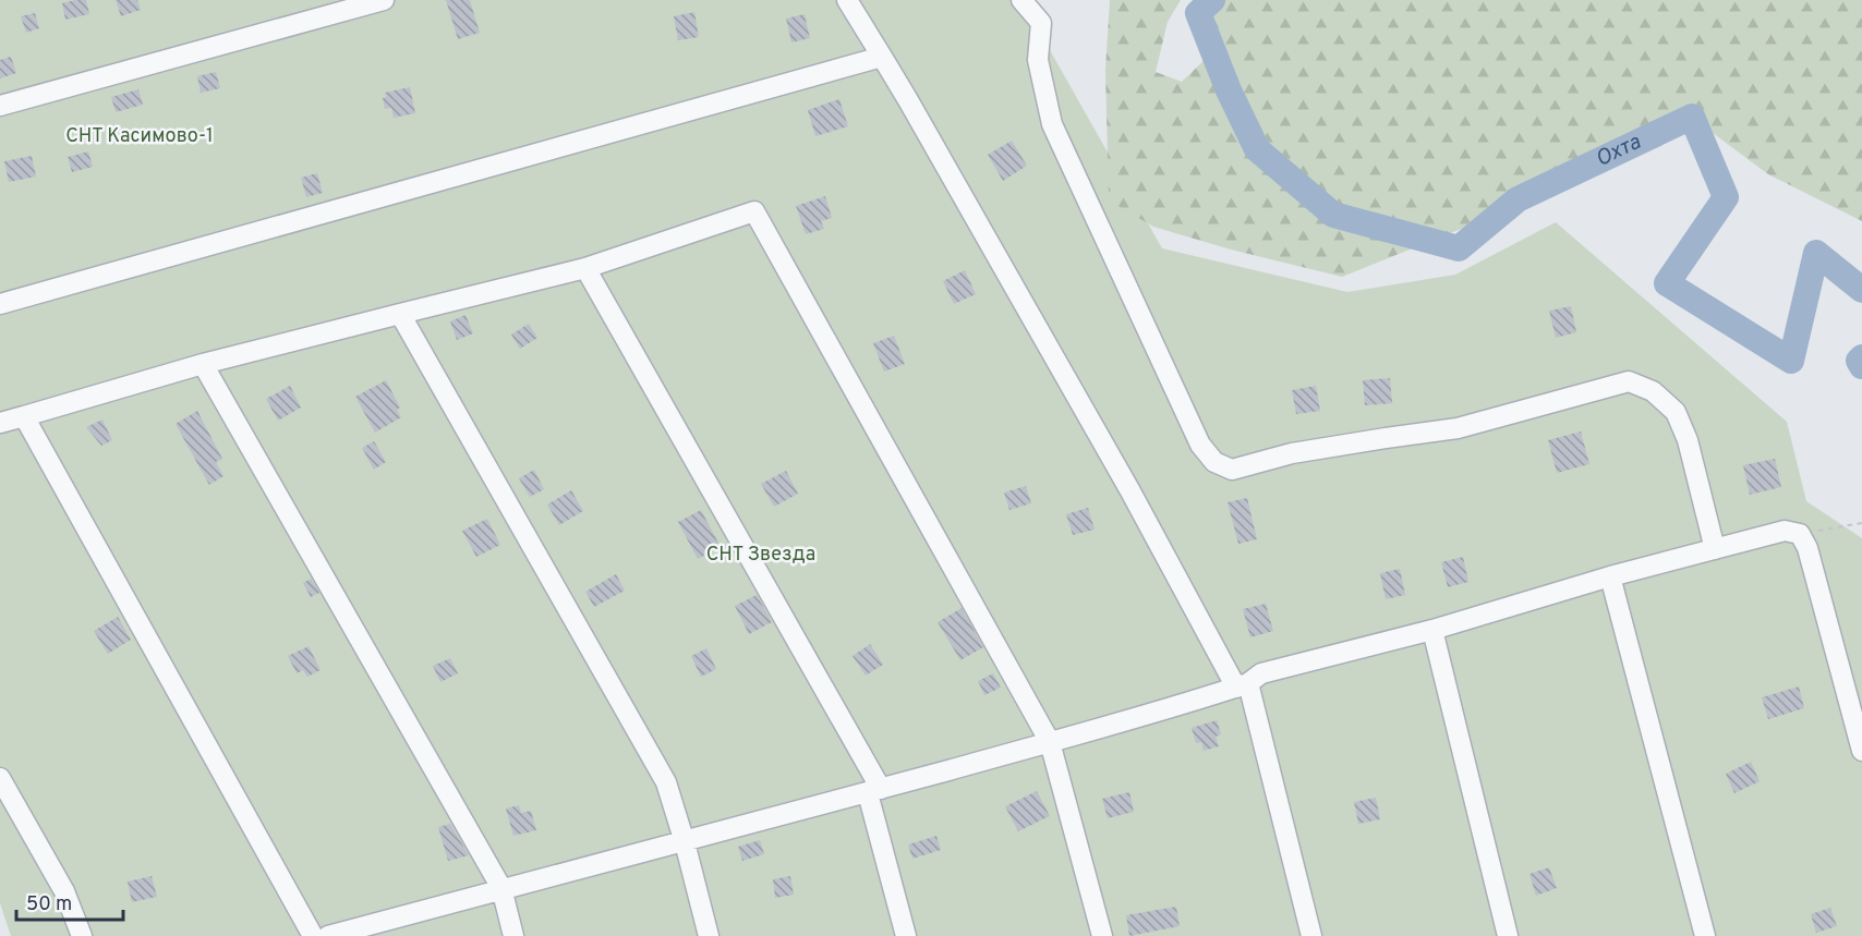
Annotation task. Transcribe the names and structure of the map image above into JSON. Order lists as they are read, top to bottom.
{
  "water": ["Охта"],
  "parks": ["СНТ Касимово-1", "СНТ Звезда"],
  "scale_bar": "50 m"
}
